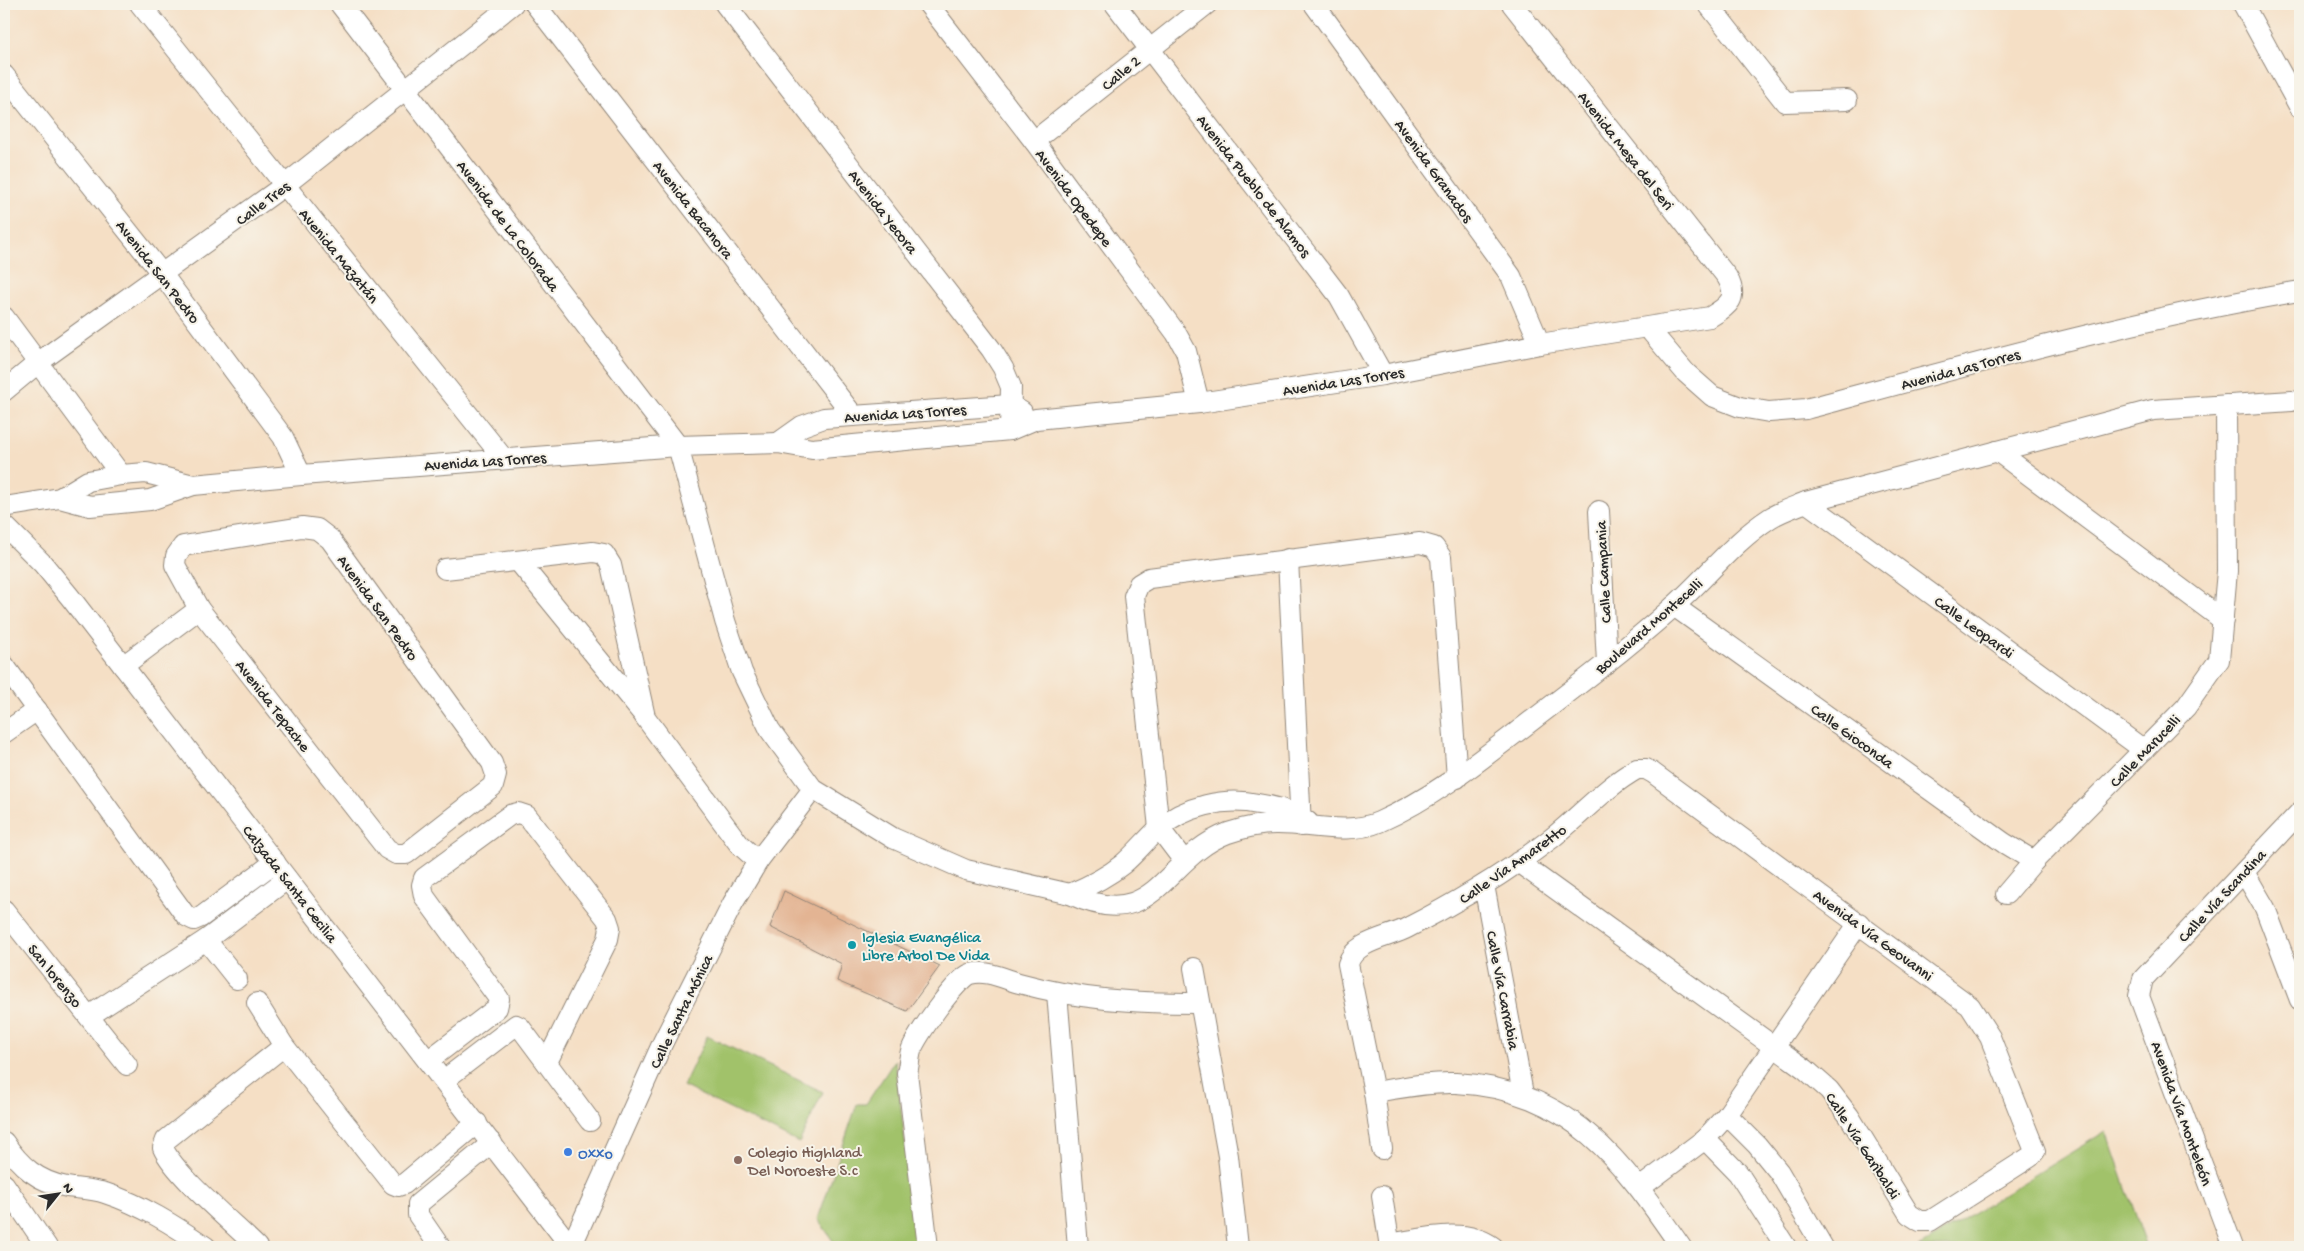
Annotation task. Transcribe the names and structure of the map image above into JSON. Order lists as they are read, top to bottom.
{
  "streets": {
    "street": [
      "Calle 2",
      "Avenida Mesa del Seri",
      "Avenida Granados",
      "Avenida Pueblo de Alamos",
      "Avenida Opedepe",
      "Calle Tres",
      "Avenida Bacanora",
      "Avenida Yecora",
      "Avenida de La Colorada",
      "Avenida Mazatán",
      "Avenida San Pedro",
      "Avenida Las Torres",
      "Calle Campania",
      "Boulevard Montecelli",
      "Calle Leopardi",
      "Avenida Tepache",
      "Calle Gioconda",
      "Calle Marucelli",
      "Calle Vía Amaretto",
      "Calzada Santa Cecilia",
      "Calle Vía Scandina",
      "Avenida Vía Geovanni",
      "San lorenzo",
      "Calle Vía Carrabia",
      "Calle Santa Mónica",
      "Avenida Vía Monteleón",
      "Calle Vía Garibaldi"
    ]
  },
  "crossings": [
    ["Calle 2", "Avenida Pueblo de Alamos"],
    ["Calle 2", "Avenida Opedepe"],
    ["Avenida Mesa del Seri", "Avenida Las Torres"],
    ["Avenida Granados", "Avenida Las Torres"],
    ["Avenida Pueblo de Alamos", "Avenida Las Torres"],
    ["Avenida Opedepe", "Avenida Las Torres"],
    ["Calle Tres", "Avenida de La Colorada"],
    ["Calle Tres", "Avenida Mazatán"],
    ["Calle Tres", "Avenida San Pedro"],
    ["Avenida Bacanora", "Avenida Las Torres"],
    ["Avenida Yecora", "Avenida Las Torres"],
    ["Avenida de La Colorada", "Avenida Las Torres"],
    ["Avenida Mazatán", "Avenida Las Torres"],
    ["Avenida San Pedro", "Avenida Las Torres"],
    ["Avenida San Pedro", "Avenida Tepache"],
    ["Calle Campania", "Boulevard Montecelli"],
    ["Boulevard Montecelli", "Calle Leopardi"],
    ["Boulevard Montecelli", "Calle Gioconda"],
    ["Boulevard Montecelli", "Calle Marucelli"],
    ["Boulevard Montecelli", "Calle Santa Mónica"],
    ["Calle Leopardi", "Calle Marucelli"],
    ["Calle Gioconda", "Calle Marucelli"],
    ["Calle Vía Amaretto", "Avenida Vía Geovanni"],
    ["Calle Vía Amaretto", "Calle Vía Carrabia"],
    ["Calle Vía Amaretto", "Calle Vía Garibaldi"],
    ["Calzada Santa Cecilia", "Calle Santa Mónica"],
    ["Calle Vía Scandina", "Avenida Vía Monteleón"],
    ["Avenida Vía Geovanni", "Calle Vía Garibaldi"]
  ],
  "places": ["Iglesia Evangélica Libre Arbol De Vida", "Oxxo", "Colegio Highland Del Noroeste S.c"],
  "north": "top right"
}
